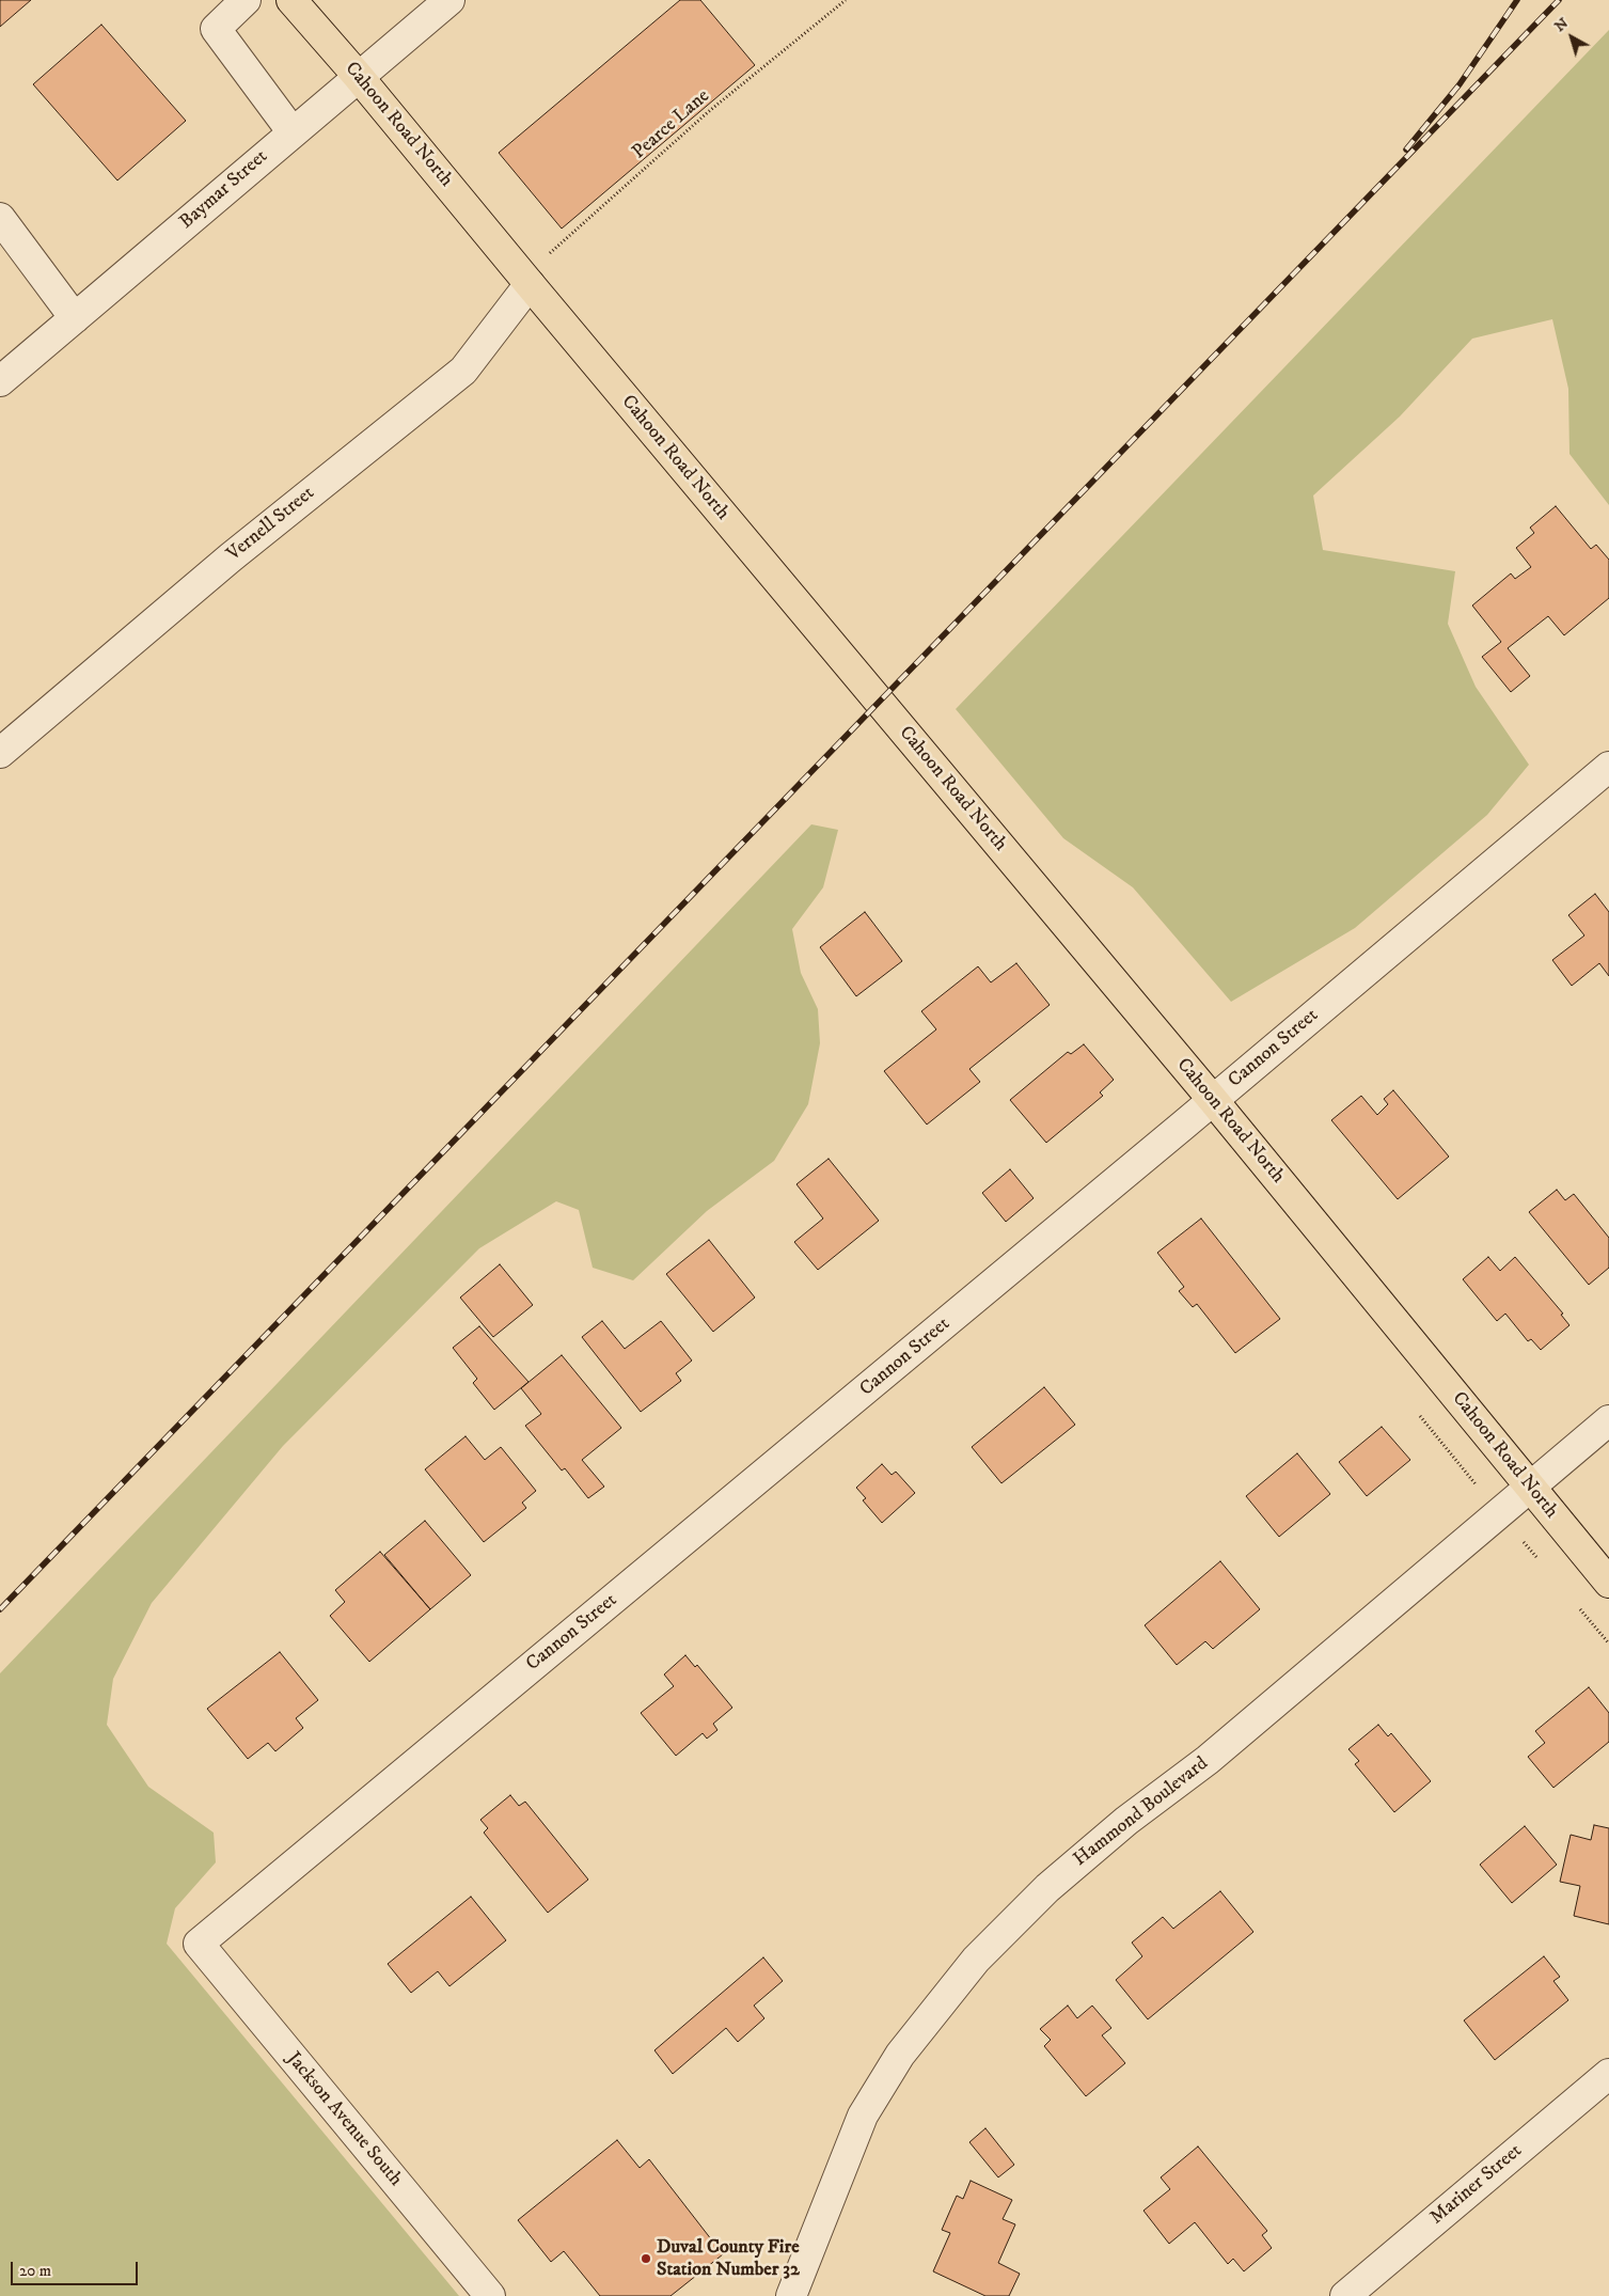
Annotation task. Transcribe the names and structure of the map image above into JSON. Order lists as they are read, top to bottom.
{
  "streets": {
    "main road": ["Cahoon Road North"],
    "street": [
      "Baymar Street",
      "Vernell Street",
      "Cannon Street",
      "Hammond Boulevard",
      "Jackson Avenue South",
      "Mariner Street"
    ],
    "path": ["Pearce Lane"]
  },
  "crossings": [
    ["Cahoon Road North", "Pearce Lane"],
    ["Cahoon Road North", "Baymar Street"],
    ["Cahoon Road North", "Vernell Street"],
    ["Cahoon Road North", "Cannon Street"],
    ["Cahoon Road North", "Hammond Boulevard"],
    ["Pearce Lane", "Vernell Street"],
    ["Cannon Street", "Jackson Avenue South"]
  ],
  "places": ["Duval County Fire Station Number 32"],
  "scale_bar": "20 m",
  "north": "top left"
}
